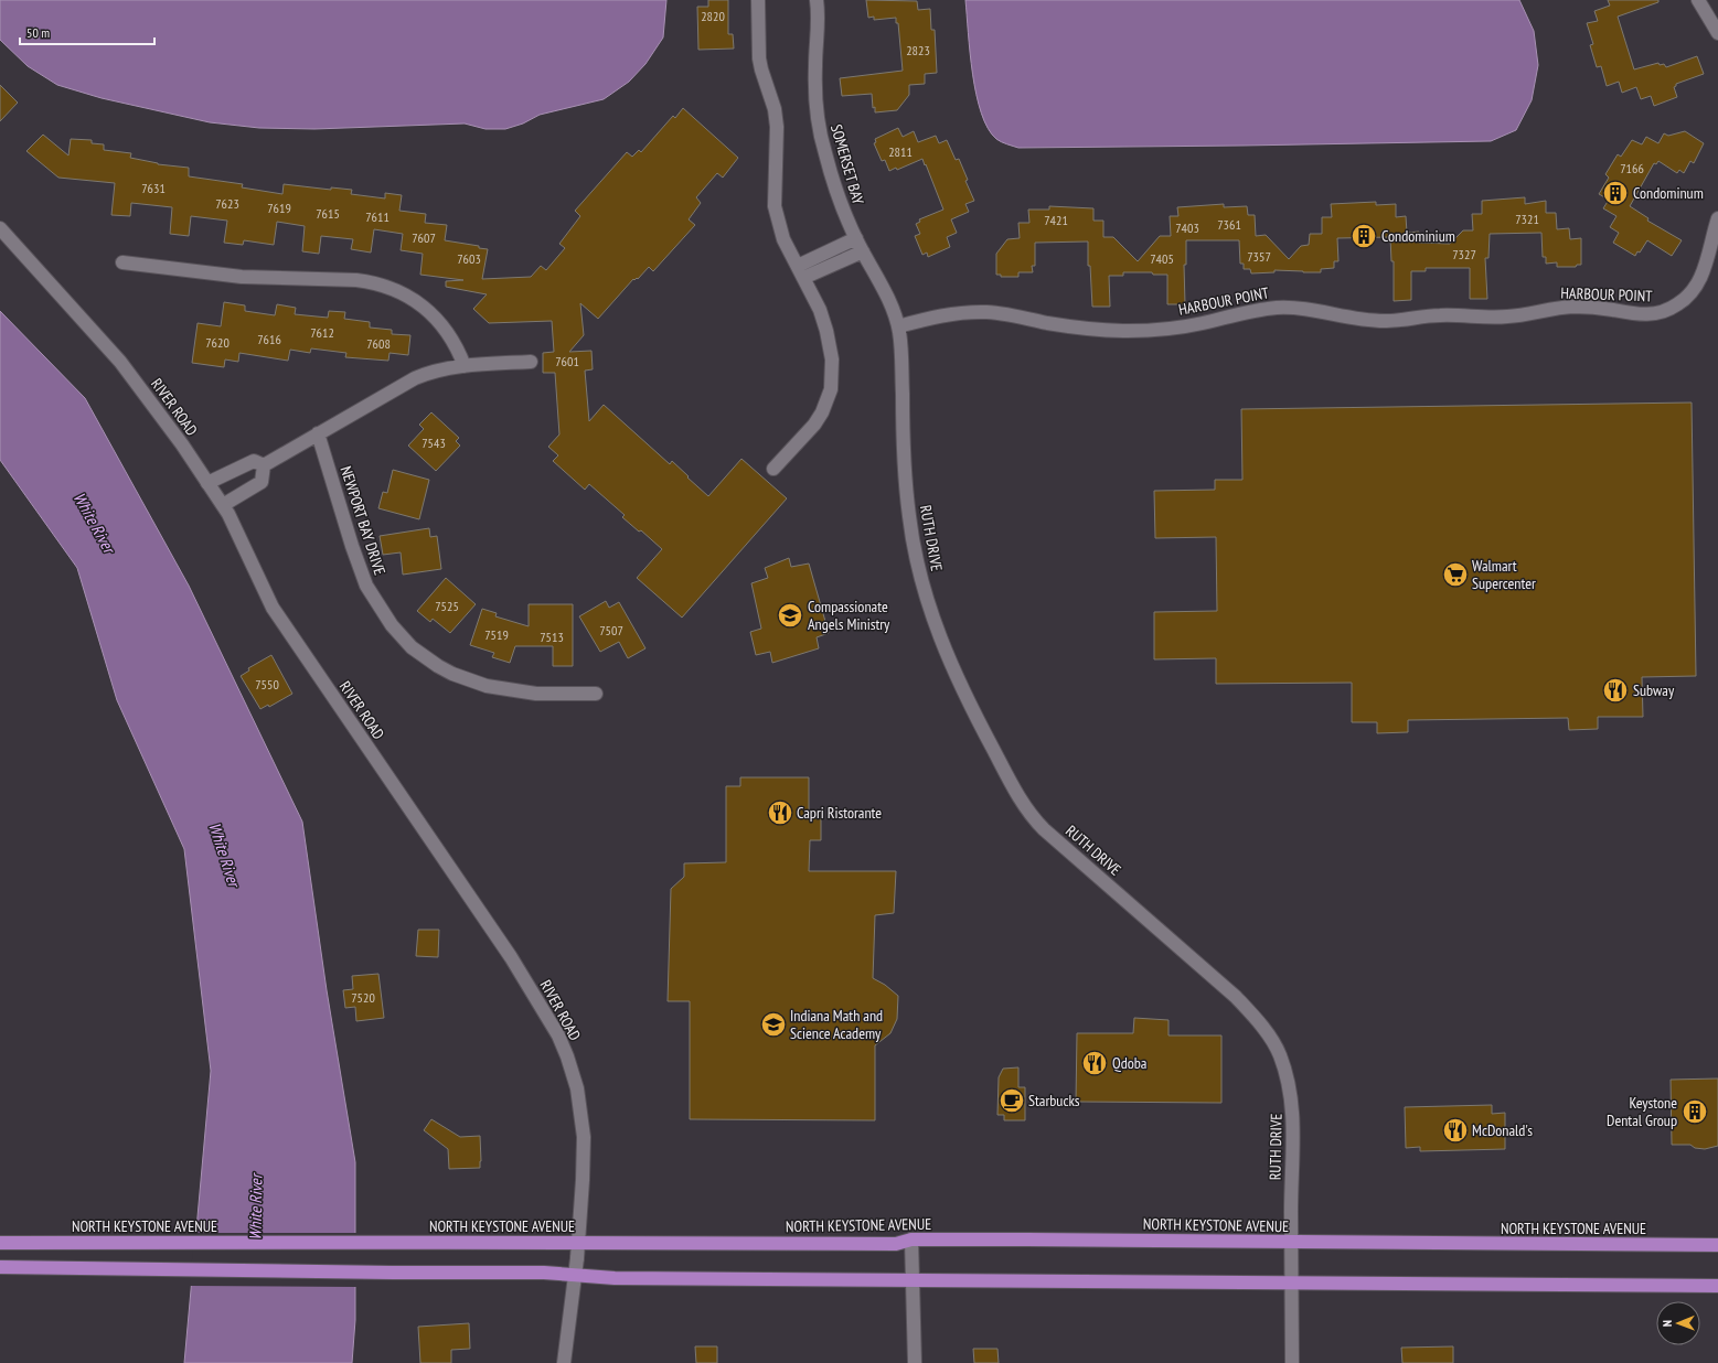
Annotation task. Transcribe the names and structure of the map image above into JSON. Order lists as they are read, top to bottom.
{
  "streets": {
    "main road": ["NORTH KEYSTONE AVENUE"],
    "street": [
      "SOMERSET BAY",
      "HARBOUR POINT",
      "RIVER ROAD",
      "NEWPORT BAY DRIVE",
      "RUTH DRIVE"
    ]
  },
  "crossings": [
    ["SOMERSET BAY", "HARBOUR POINT"],
    ["SOMERSET BAY", "RUTH DRIVE"],
    ["HARBOUR POINT", "RUTH DRIVE"],
    ["RIVER ROAD", "NORTH KEYSTONE AVENUE"],
    ["RUTH DRIVE", "NORTH KEYSTONE AVENUE"]
  ],
  "water": ["White River"],
  "places": {
    "building": ["Condominum", "Condominium", "Keystone Dental Group"],
    "supermarket": ["Walmart Supercenter"],
    "school or university": ["Compassionate Angels Ministry", "Indiana Math and Science Academy"],
    "restaurant": [
      "Subway",
      "Capri Ristorante",
      "Qdoba",
      "McDonald's"
    ],
    "cafe": ["Starbucks"]
  },
  "house_numbers": [
    "2820",
    "2823",
    "2811",
    "7166",
    "7631",
    "7623",
    "7619",
    "7615",
    "7611",
    "7321",
    "7421",
    "7361",
    "7403",
    "7607",
    "7327",
    "7357",
    "7603",
    "7405",
    "7612",
    "7616",
    "7620",
    "7608",
    "7601",
    "7543",
    "7525",
    "7507",
    "7519",
    "7513",
    "7550",
    "7520"
  ],
  "scale_bar": "50 m",
  "north": "left"
}
